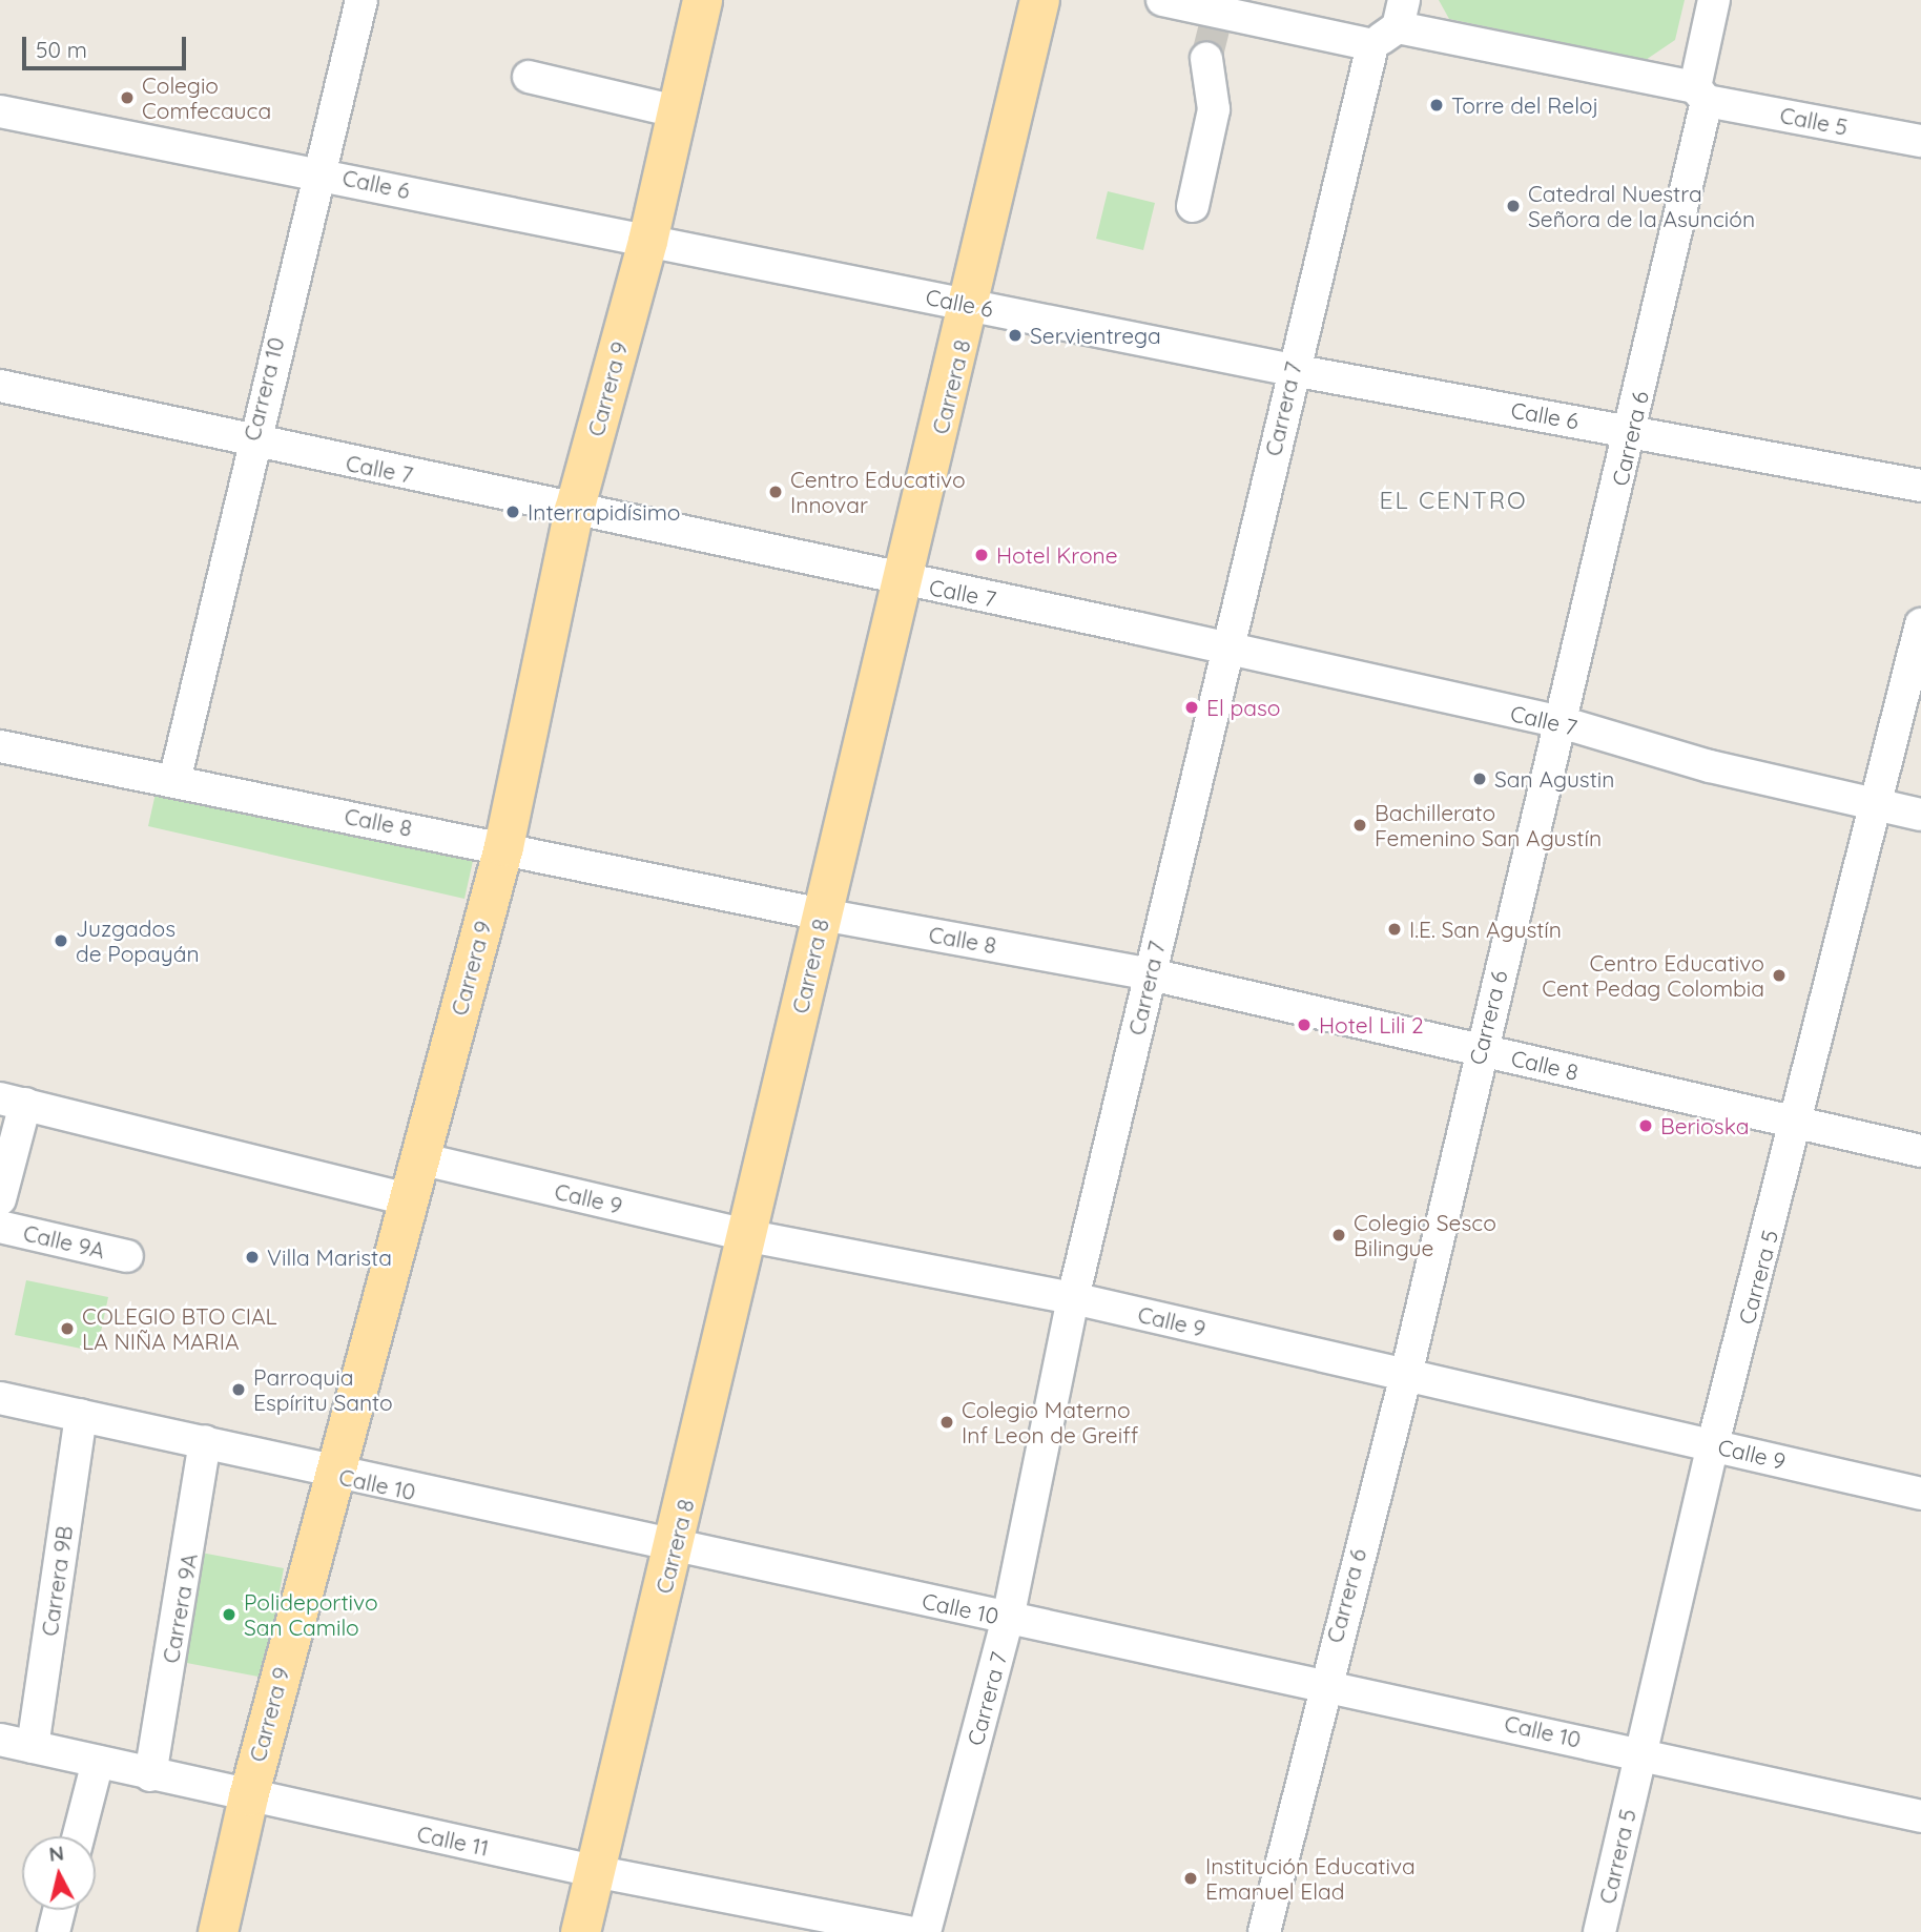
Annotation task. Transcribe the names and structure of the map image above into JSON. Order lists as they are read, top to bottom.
{
  "streets": {
    "main road": ["Carrera 8", "Carrera 9"],
    "street": [
      "Calle 5",
      "Calle 6",
      "Carrera 10",
      "Carrera 7",
      "Carrera 6",
      "Calle 7",
      "Calle 8",
      "Calle 9",
      "Calle 9A",
      "Carrera 5",
      "Calle 10",
      "Carrera 9B",
      "Carrera 9A",
      "Calle 11"
    ]
  },
  "crossings": [
    ["Calle 5", "Carrera 6"],
    ["Calle 6", "Carrera 8"],
    ["Calle 6", "Carrera 10"],
    ["Calle 6", "Carrera 9"],
    ["Calle 6", "Carrera 7"],
    ["Calle 6", "Carrera 6"],
    ["Carrera 8", "Calle 7"],
    ["Carrera 8", "Calle 8"],
    ["Carrera 8", "Calle 9"],
    ["Carrera 8", "Calle 10"],
    ["Carrera 8", "Calle 11"],
    ["Carrera 10", "Calle 7"],
    ["Carrera 10", "Calle 8"],
    ["Carrera 9", "Calle 7"],
    ["Carrera 9", "Calle 8"],
    ["Carrera 9", "Calle 9"],
    ["Carrera 9", "Calle 10"],
    ["Carrera 9", "Calle 11"],
    ["Carrera 7", "Calle 7"],
    ["Carrera 7", "Calle 8"],
    ["Carrera 7", "Calle 9"],
    ["Carrera 7", "Calle 10"],
    ["Carrera 6", "Calle 7"],
    ["Carrera 6", "Calle 8"],
    ["Carrera 6", "Calle 9"],
    ["Carrera 6", "Calle 10"],
    ["Calle 7", "Carrera 5"],
    ["Calle 8", "Carrera 5"],
    ["Calle 9", "Carrera 5"],
    ["Carrera 5", "Calle 10"],
    ["Calle 10", "Carrera 9B"],
    ["Calle 10", "Carrera 9A"],
    ["Carrera 9B", "Calle 11"],
    ["Carrera 9A", "Calle 11"]
  ],
  "districts": ["EL CENTRO"],
  "places": [
    "Colegio Comfecauca",
    "Torre del Reloj",
    "Catedral Nuestra Señora de la Asunción",
    "Servientrega",
    "Centro Educativo Innovar",
    "Interrapidísimo",
    "Hotel Krone",
    "El paso",
    "San Agustin",
    "Bachillerato Femenino San Agustín",
    "I.E. San Agustín",
    "Juzgados de Popayán",
    "Centro Educativo Cent Pedag Colombia",
    "Hotel Lili 2",
    "Berioska",
    "Colegio Sesco Bilingue",
    "Villa Marista",
    "COLEGIO BTO CIAL LA NIÑA MARIA",
    "Parroquia Espíritu Santo",
    "Colegio Materno Inf Leon de Greiff",
    "Polideportivo San Camilo",
    "Institución Educativa Emanuel Elad"
  ],
  "scale_bar": "50 m",
  "north": "top"
}
